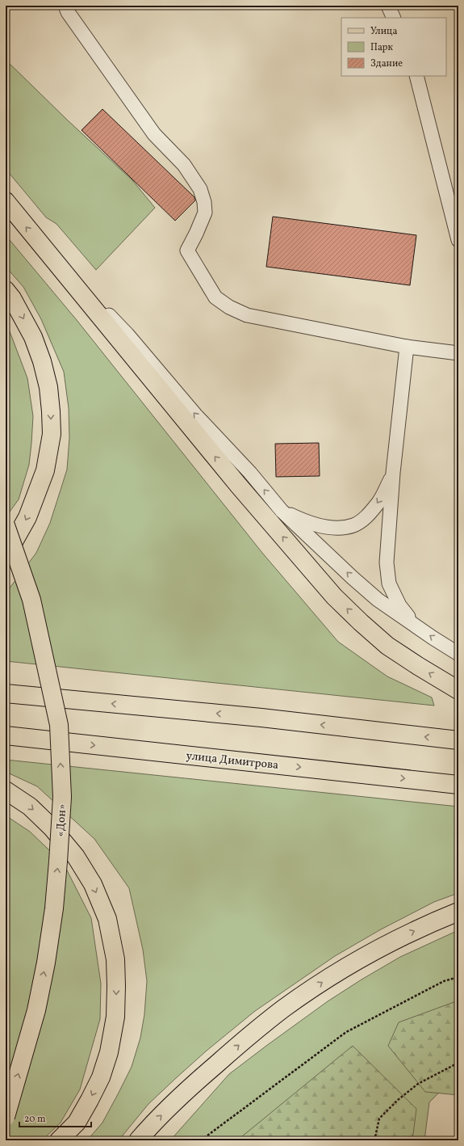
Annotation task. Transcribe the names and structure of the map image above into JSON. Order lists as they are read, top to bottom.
{
  "streets": {
    "main road": ["улица Димитрова", "«Дон»"]
  },
  "one_way": ["«Дон»"],
  "legend": ["Улица", "Парк", "Здание"],
  "scale_bar": "20 m"
}
